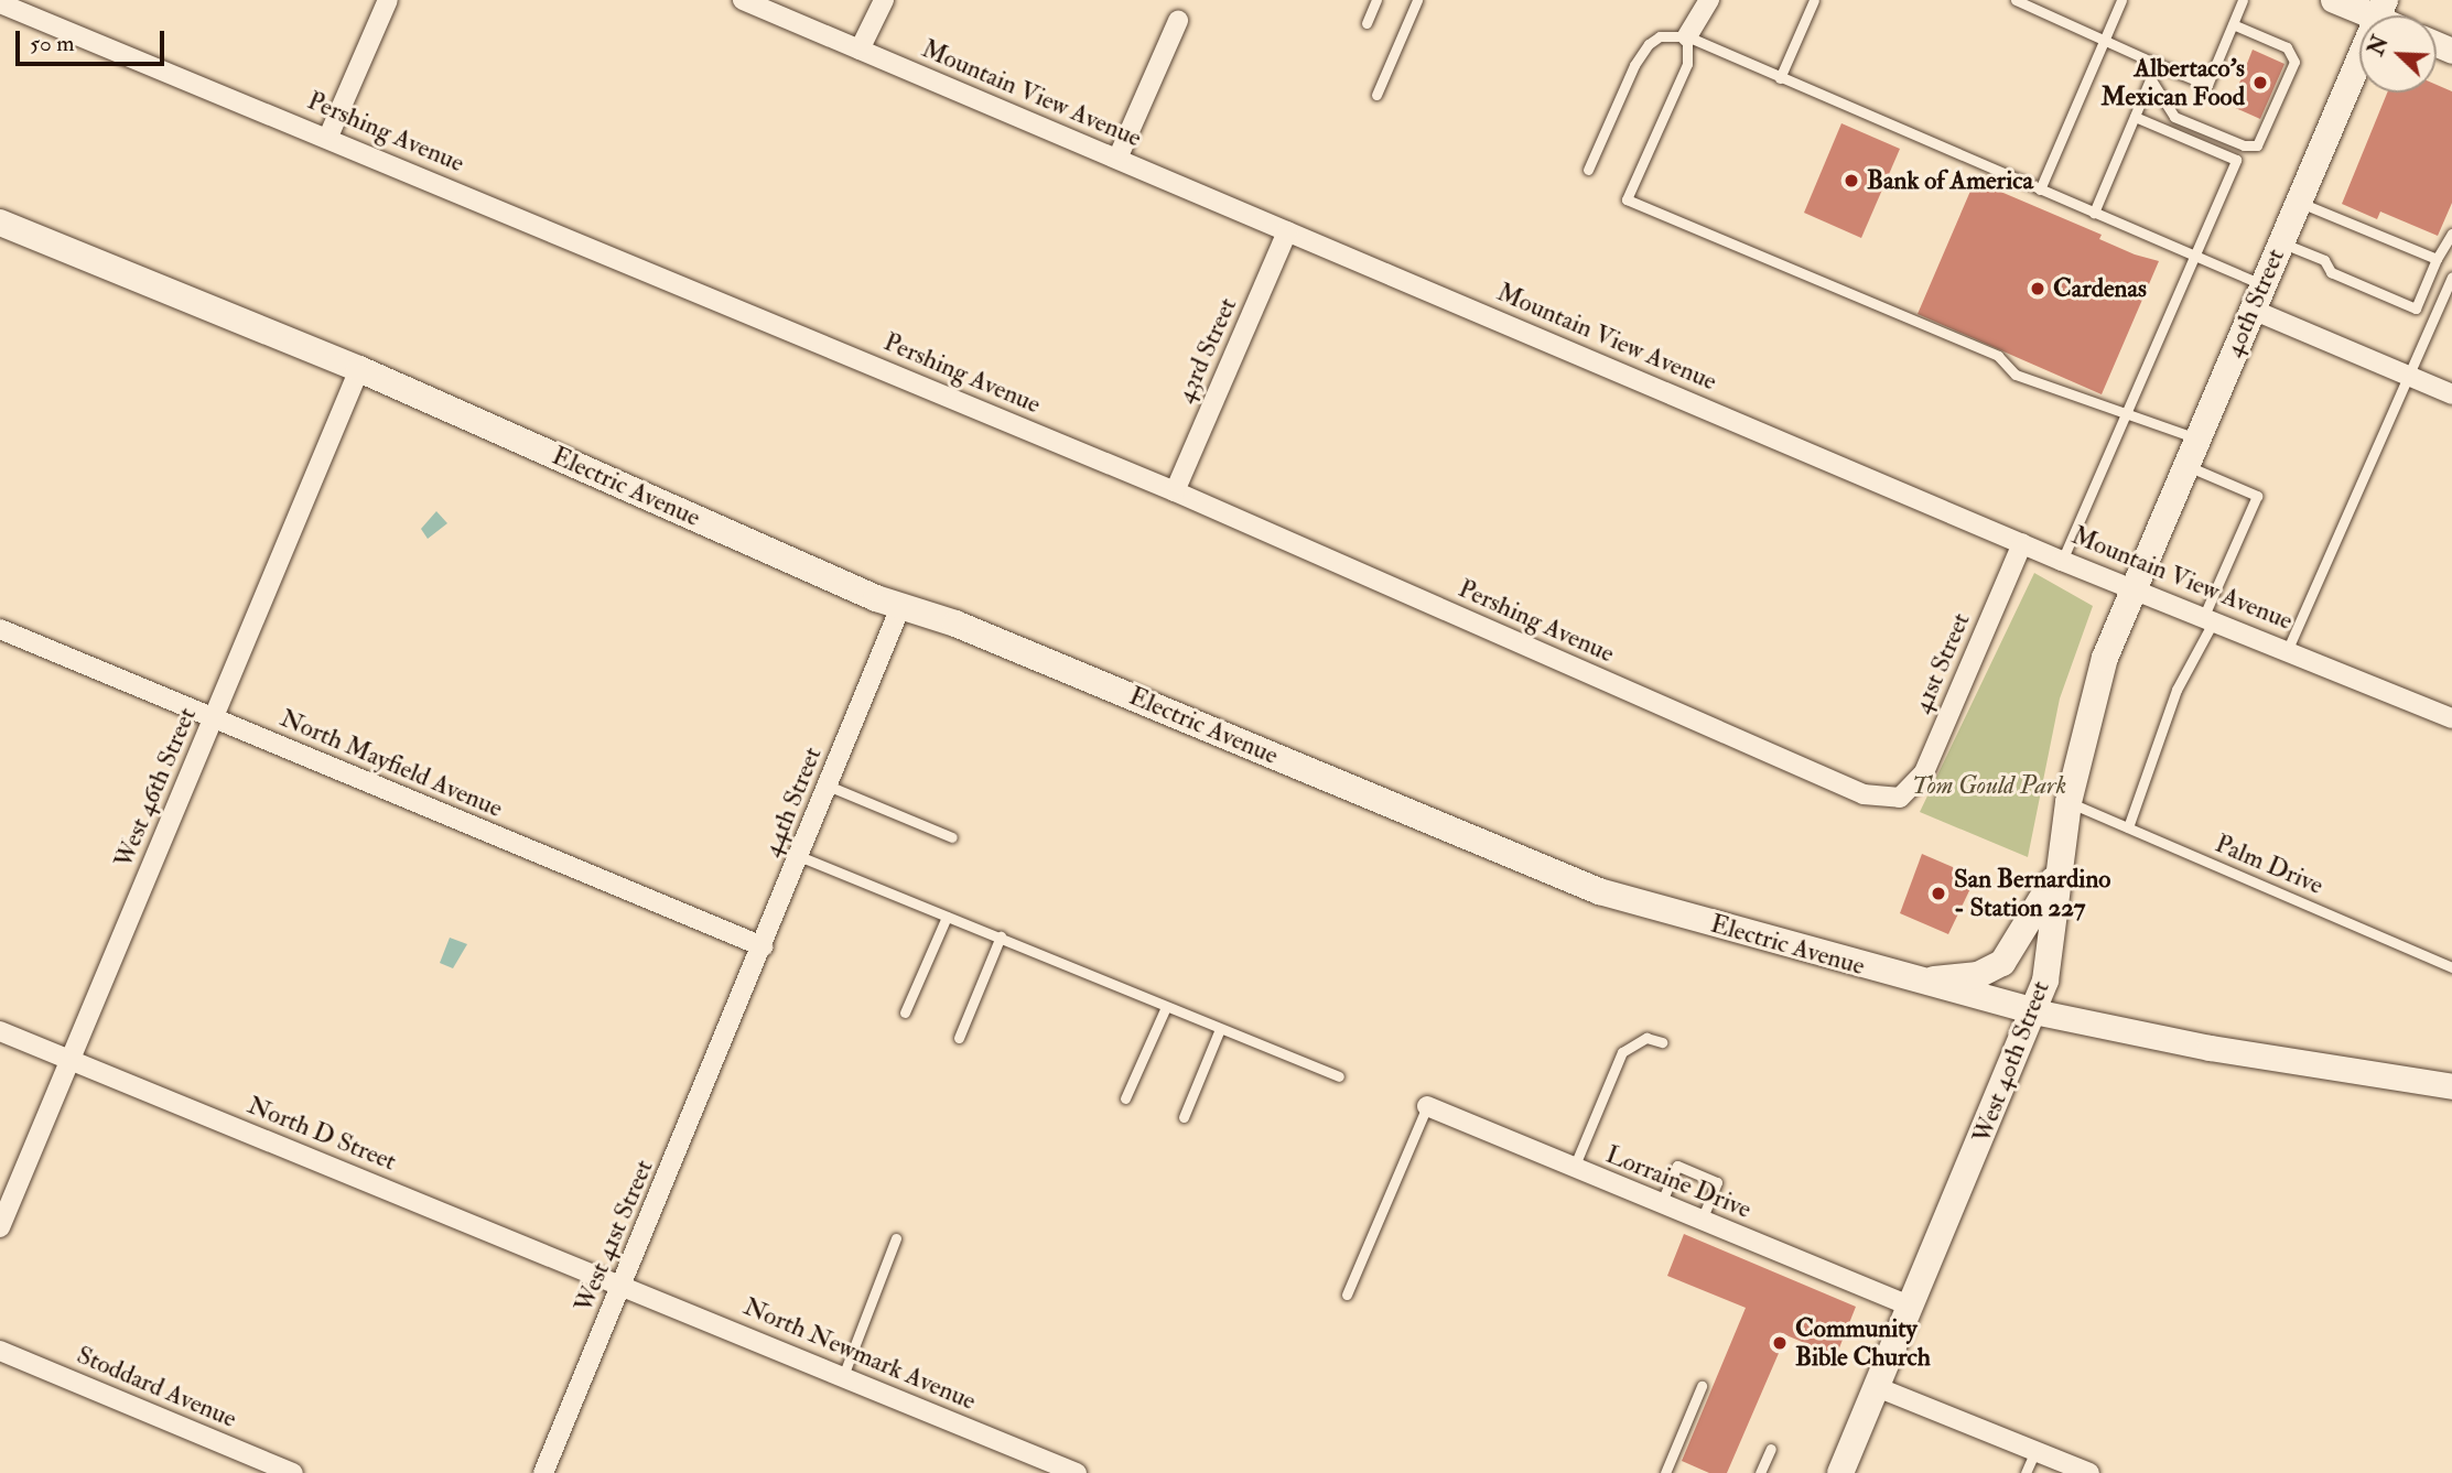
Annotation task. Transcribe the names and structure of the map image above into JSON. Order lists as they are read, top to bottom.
{
  "streets": {
    "main road": ["40th Street", "Electric Avenue", "West 40th Street"],
    "street": [
      "Mountain View Avenue",
      "Pershing Avenue",
      "43rd Street",
      "41st Street",
      "North Mayfield Avenue",
      "West 46th Street",
      "44th Street",
      "North D Street",
      "Lorraine Drive",
      "West 41st Street",
      "North Newmark Avenue",
      "Stoddard Avenue"
    ],
    "lane": ["Palm Drive"]
  },
  "crossings": [
    ["Mountain View Avenue", "40th Street"],
    ["Mountain View Avenue", "43rd Street"],
    ["Mountain View Avenue", "41st Street"],
    ["Mountain View Avenue", "West 40th Street"],
    ["Pershing Avenue", "43rd Street"],
    ["Pershing Avenue", "41st Street"],
    ["40th Street", "West 40th Street"],
    ["Electric Avenue", "West 46th Street"],
    ["Electric Avenue", "44th Street"],
    ["Electric Avenue", "West 40th Street"],
    ["North Mayfield Avenue", "West 46th Street"],
    ["North Mayfield Avenue", "44th Street"],
    ["West 46th Street", "North D Street"],
    ["44th Street", "West 41st Street"],
    ["Palm Drive", "West 40th Street"],
    ["West 40th Street", "Lorraine Drive"],
    ["North D Street", "West 41st Street"],
    ["North D Street", "North Newmark Avenue"],
    ["West 41st Street", "North Newmark Avenue"]
  ],
  "parks": ["Tom Gould Park"],
  "places": [
    "Albertaco’s Mexican Food",
    "Bank of America",
    "Cardenas",
    "San Bernardino - Station 227",
    "Community Bible Church"
  ],
  "scale_bar": "50 m",
  "north": "top left"
}
